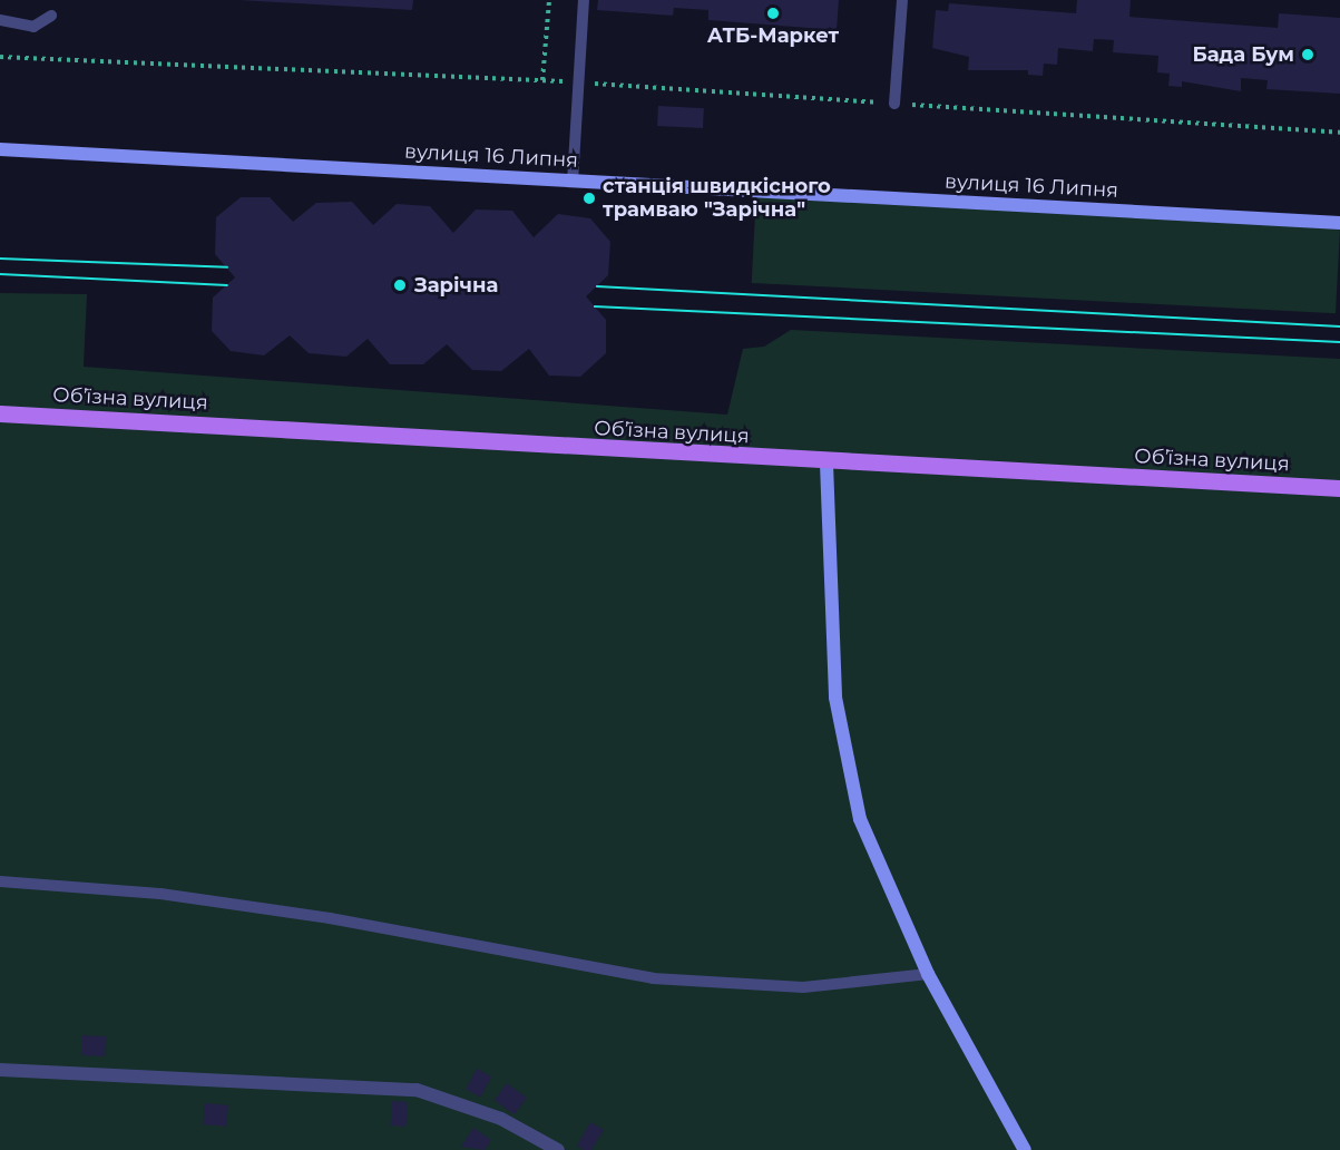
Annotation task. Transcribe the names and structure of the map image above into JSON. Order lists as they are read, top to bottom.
{
  "streets": {
    "main road": ["Обʼїзна вулиця"],
    "street": ["вулиця 16 Липня"]
  },
  "places": [
    "АТБ-Маркет",
    "Бада Бум",
    "станція швидкісного трамваю \"Зарічна\"",
    "Зарічна"
  ]
}
